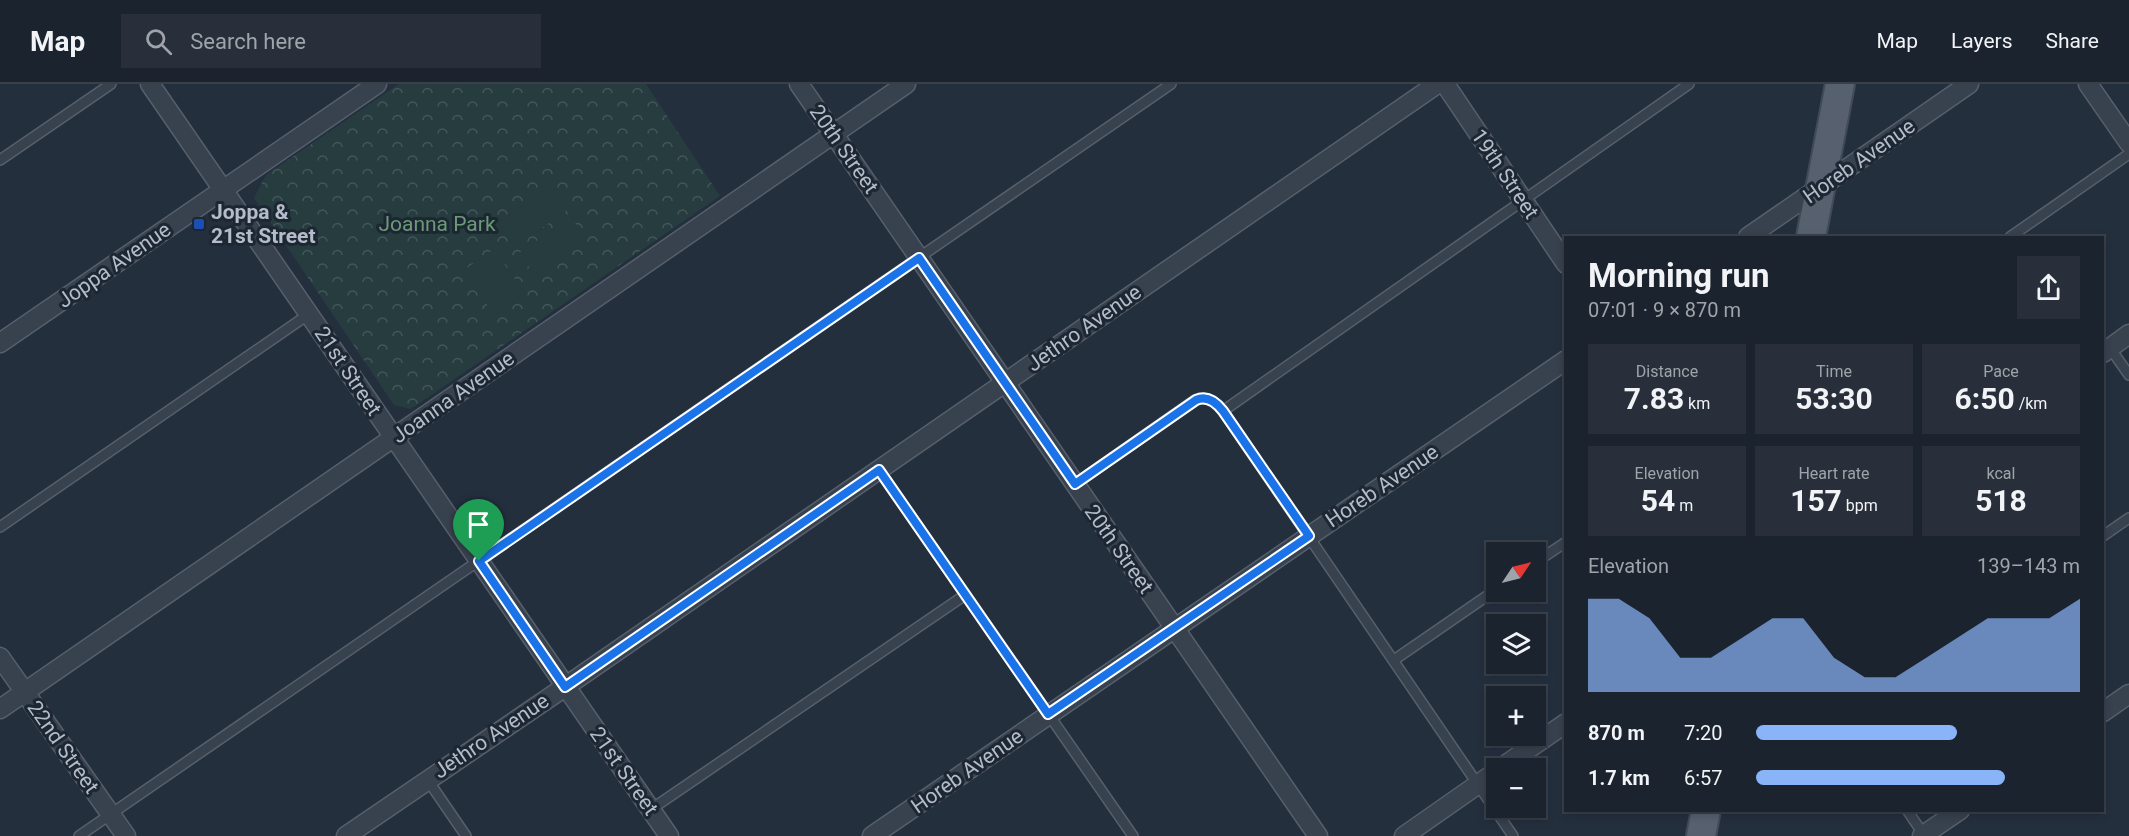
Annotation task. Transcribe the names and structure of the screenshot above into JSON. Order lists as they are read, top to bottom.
{
  "streets": {
    "street": [
      "20th Street",
      "Horeb Avenue",
      "19th Street",
      "Joppa Avenue",
      "Jethro Avenue",
      "21st Street",
      "Joanna Avenue",
      "22nd Street"
    ]
  },
  "crossings": [
    ["20th Street", "Horeb Avenue"],
    ["20th Street", "Jethro Avenue"],
    ["20th Street", "Joanna Avenue"],
    ["Joppa Avenue", "21st Street"],
    ["Jethro Avenue", "21st Street"],
    ["21st Street", "Joanna Avenue"],
    ["Joanna Avenue", "22nd Street"]
  ],
  "parks": ["Joanna Park"],
  "places": {
    "transit": ["Joppa & 21st Street"]
  },
  "north": "top right",
  "page": {
    "header": "Map",
    "search": "Search here",
    "nav": ["Map", "Layers", "Share"],
    "heading": ["Morning run", "07:01 · 9 × 870 m"],
    "stats": [
      ["Distance", "7.83 km"],
      ["Time", "53:30"],
      ["Pace", "6:50 /km"],
      ["Elevation", "54 m"],
      ["Heart rate", "157 bpm"],
      ["kcal", "518"]
    ],
    "map_buttons": ["+", "−"],
    "chart": ["Elevation", "139–143 m"],
    "list": [
      {
        "name": "870 m",
        "note": "7:20"
      },
      {
        "name": "1.7 km",
        "note": "6:57"
      }
    ]
  }
}
